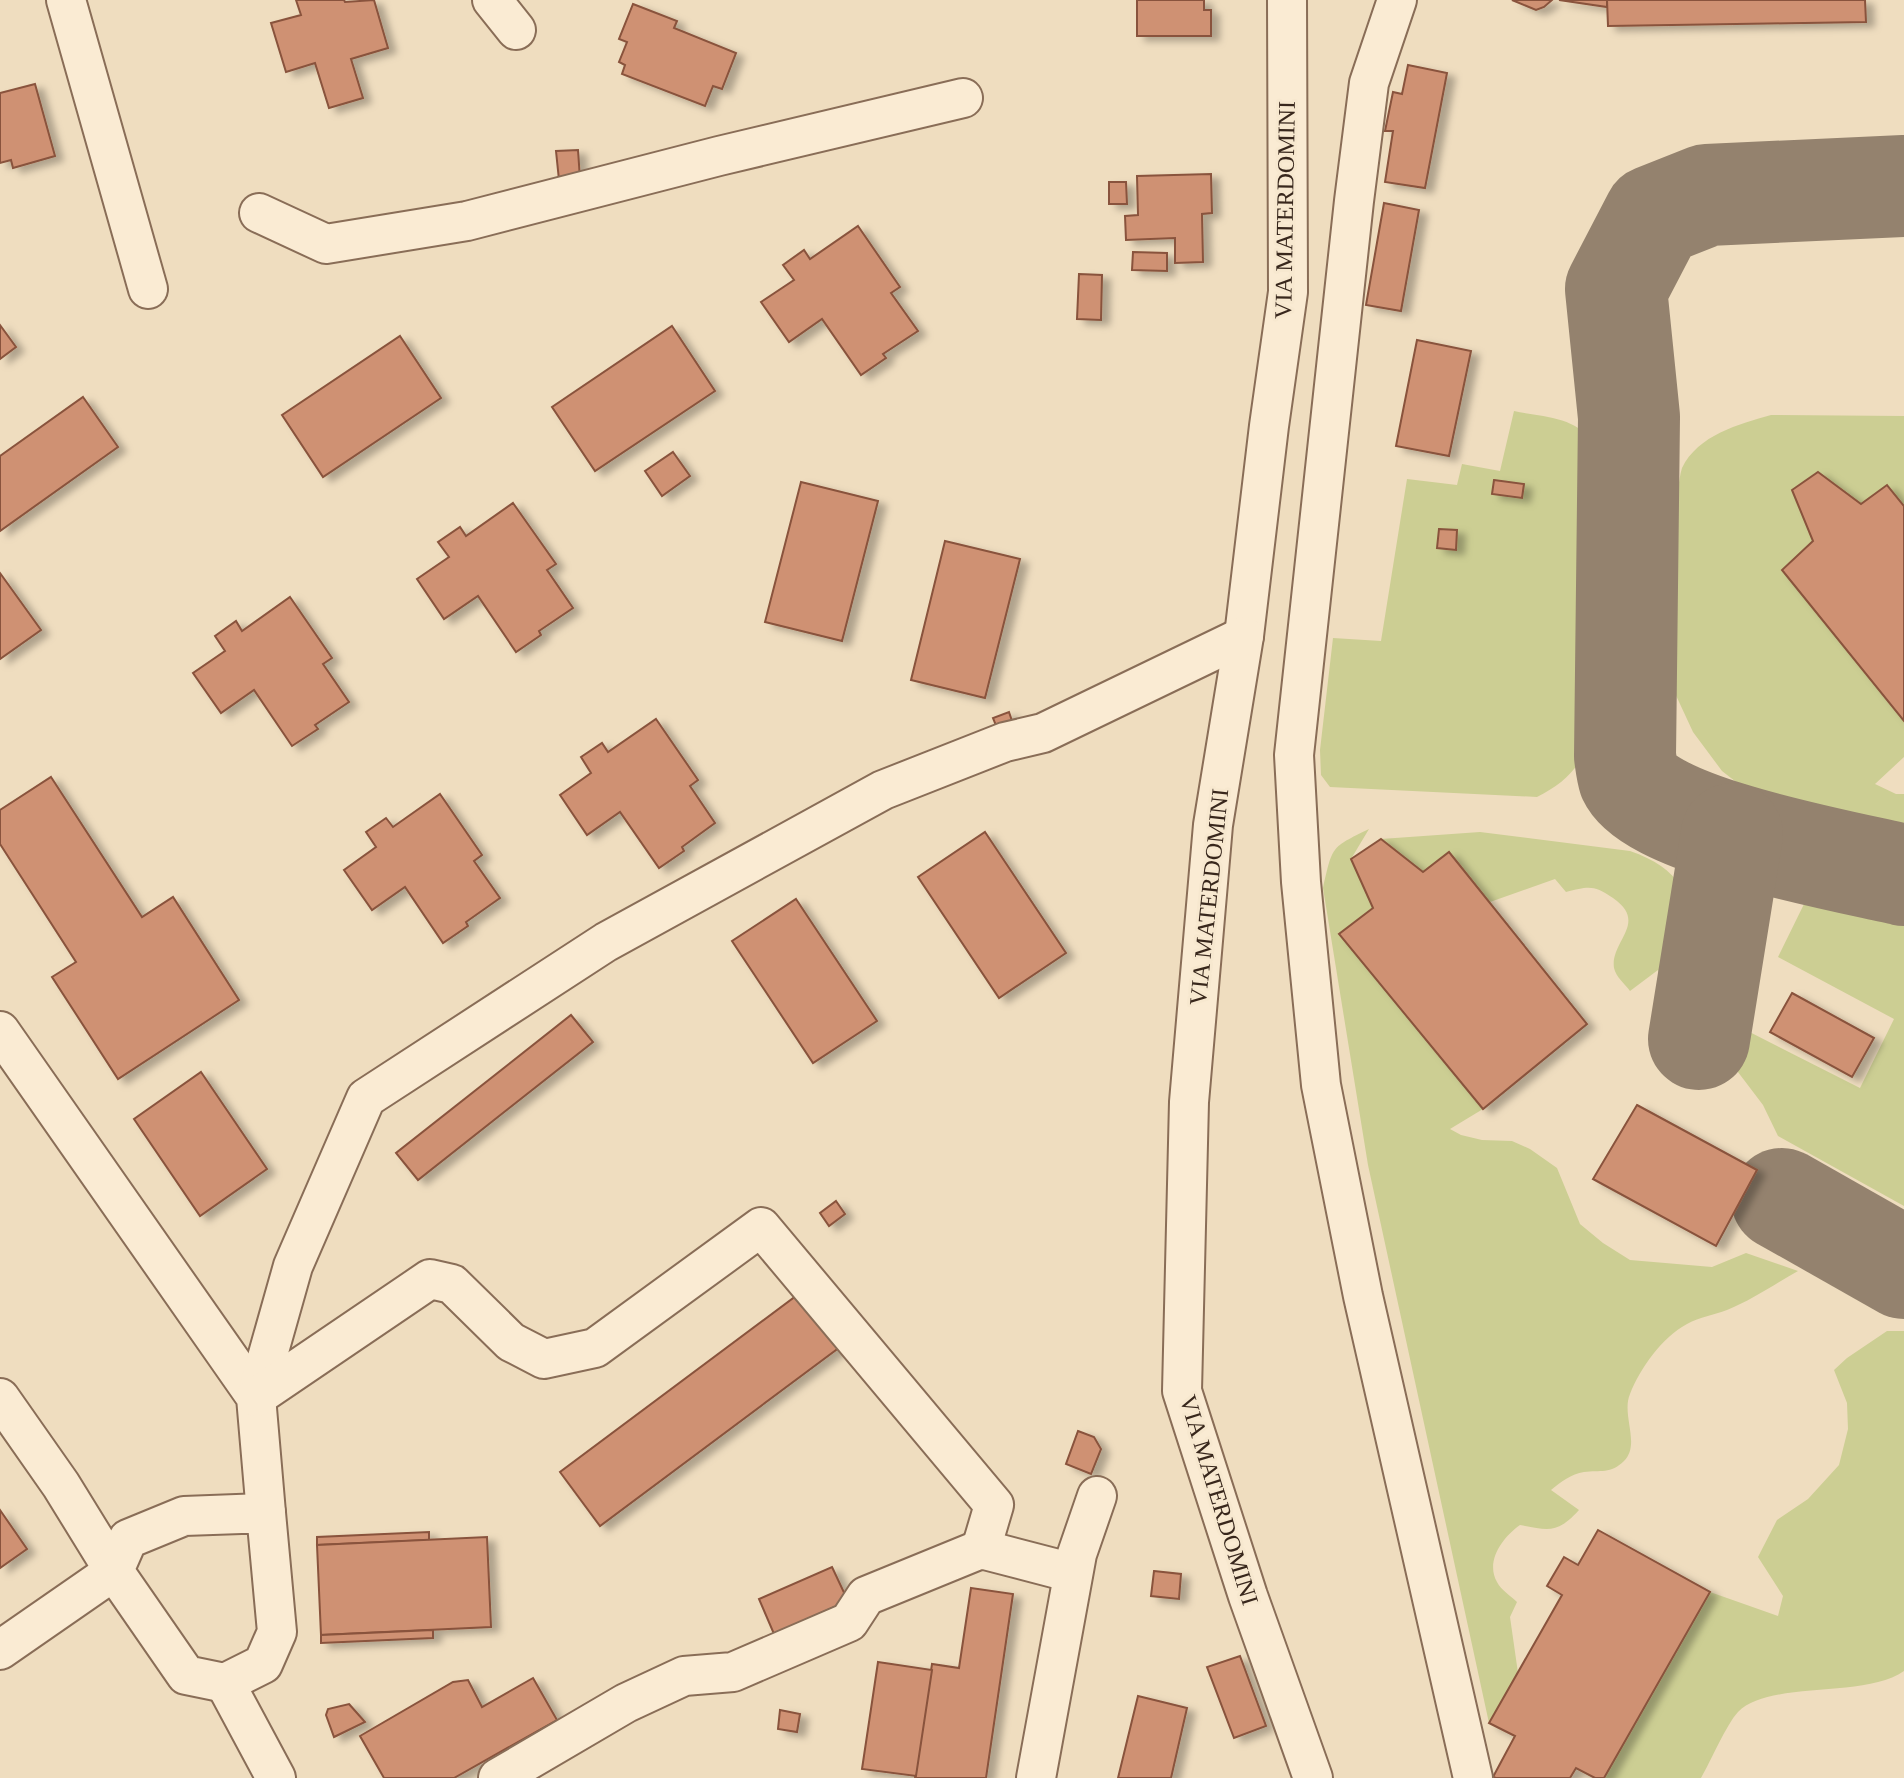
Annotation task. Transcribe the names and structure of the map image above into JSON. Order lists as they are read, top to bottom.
{
  "streets": {
    "street": ["VIA MATERDOMINI"]
  }
}
